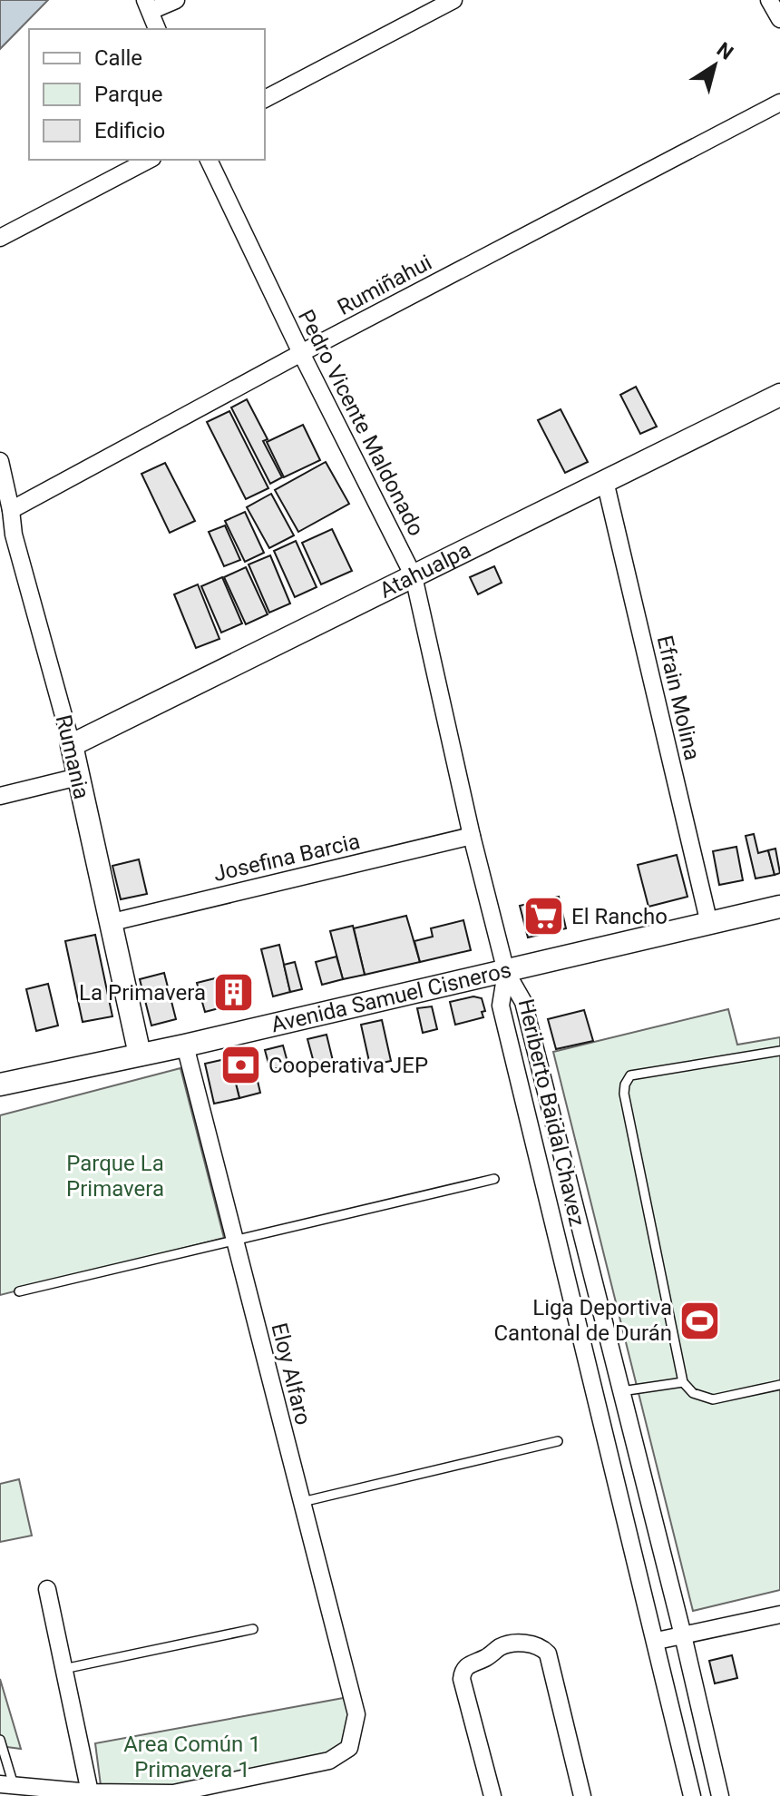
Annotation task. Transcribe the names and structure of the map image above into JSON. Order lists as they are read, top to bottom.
{
  "streets": {
    "street": [
      "Rumiñahui",
      "Pedro Vicente Maldonado",
      "Atahualpa",
      "Efrain Molina",
      "Rumania",
      "Josefina Barcia",
      "Avenida Samuel Cisneros",
      "Heriberto Baidal Chavez",
      "Eloy Alfaro"
    ]
  },
  "crossings": [
    ["Rumiñahui", "Pedro Vicente Maldonado"],
    ["Rumiñahui", "Rumania"],
    ["Pedro Vicente Maldonado", "Atahualpa"],
    ["Pedro Vicente Maldonado", "Josefina Barcia"],
    ["Pedro Vicente Maldonado", "Avenida Samuel Cisneros"],
    ["Pedro Vicente Maldonado", "Heriberto Baidal Chavez"],
    ["Atahualpa", "Efrain Molina"],
    ["Atahualpa", "Rumania"],
    ["Efrain Molina", "Avenida Samuel Cisneros"],
    ["Rumania", "Josefina Barcia"],
    ["Rumania", "Avenida Samuel Cisneros"],
    ["Avenida Samuel Cisneros", "Heriberto Baidal Chavez"],
    ["Avenida Samuel Cisneros", "Eloy Alfaro"]
  ],
  "parks": ["Parque La Primavera", "Area Común 1 Primavera 1"],
  "places": {
    "supermarket": ["El Rancho"],
    "building": ["La Primavera"],
    "bank": ["Cooperativa JEP"],
    "sports": ["Liga Deportiva Cantonal de Durán"]
  },
  "legend": ["Calle", "Parque", "Edificio"],
  "north": "top right"
}
